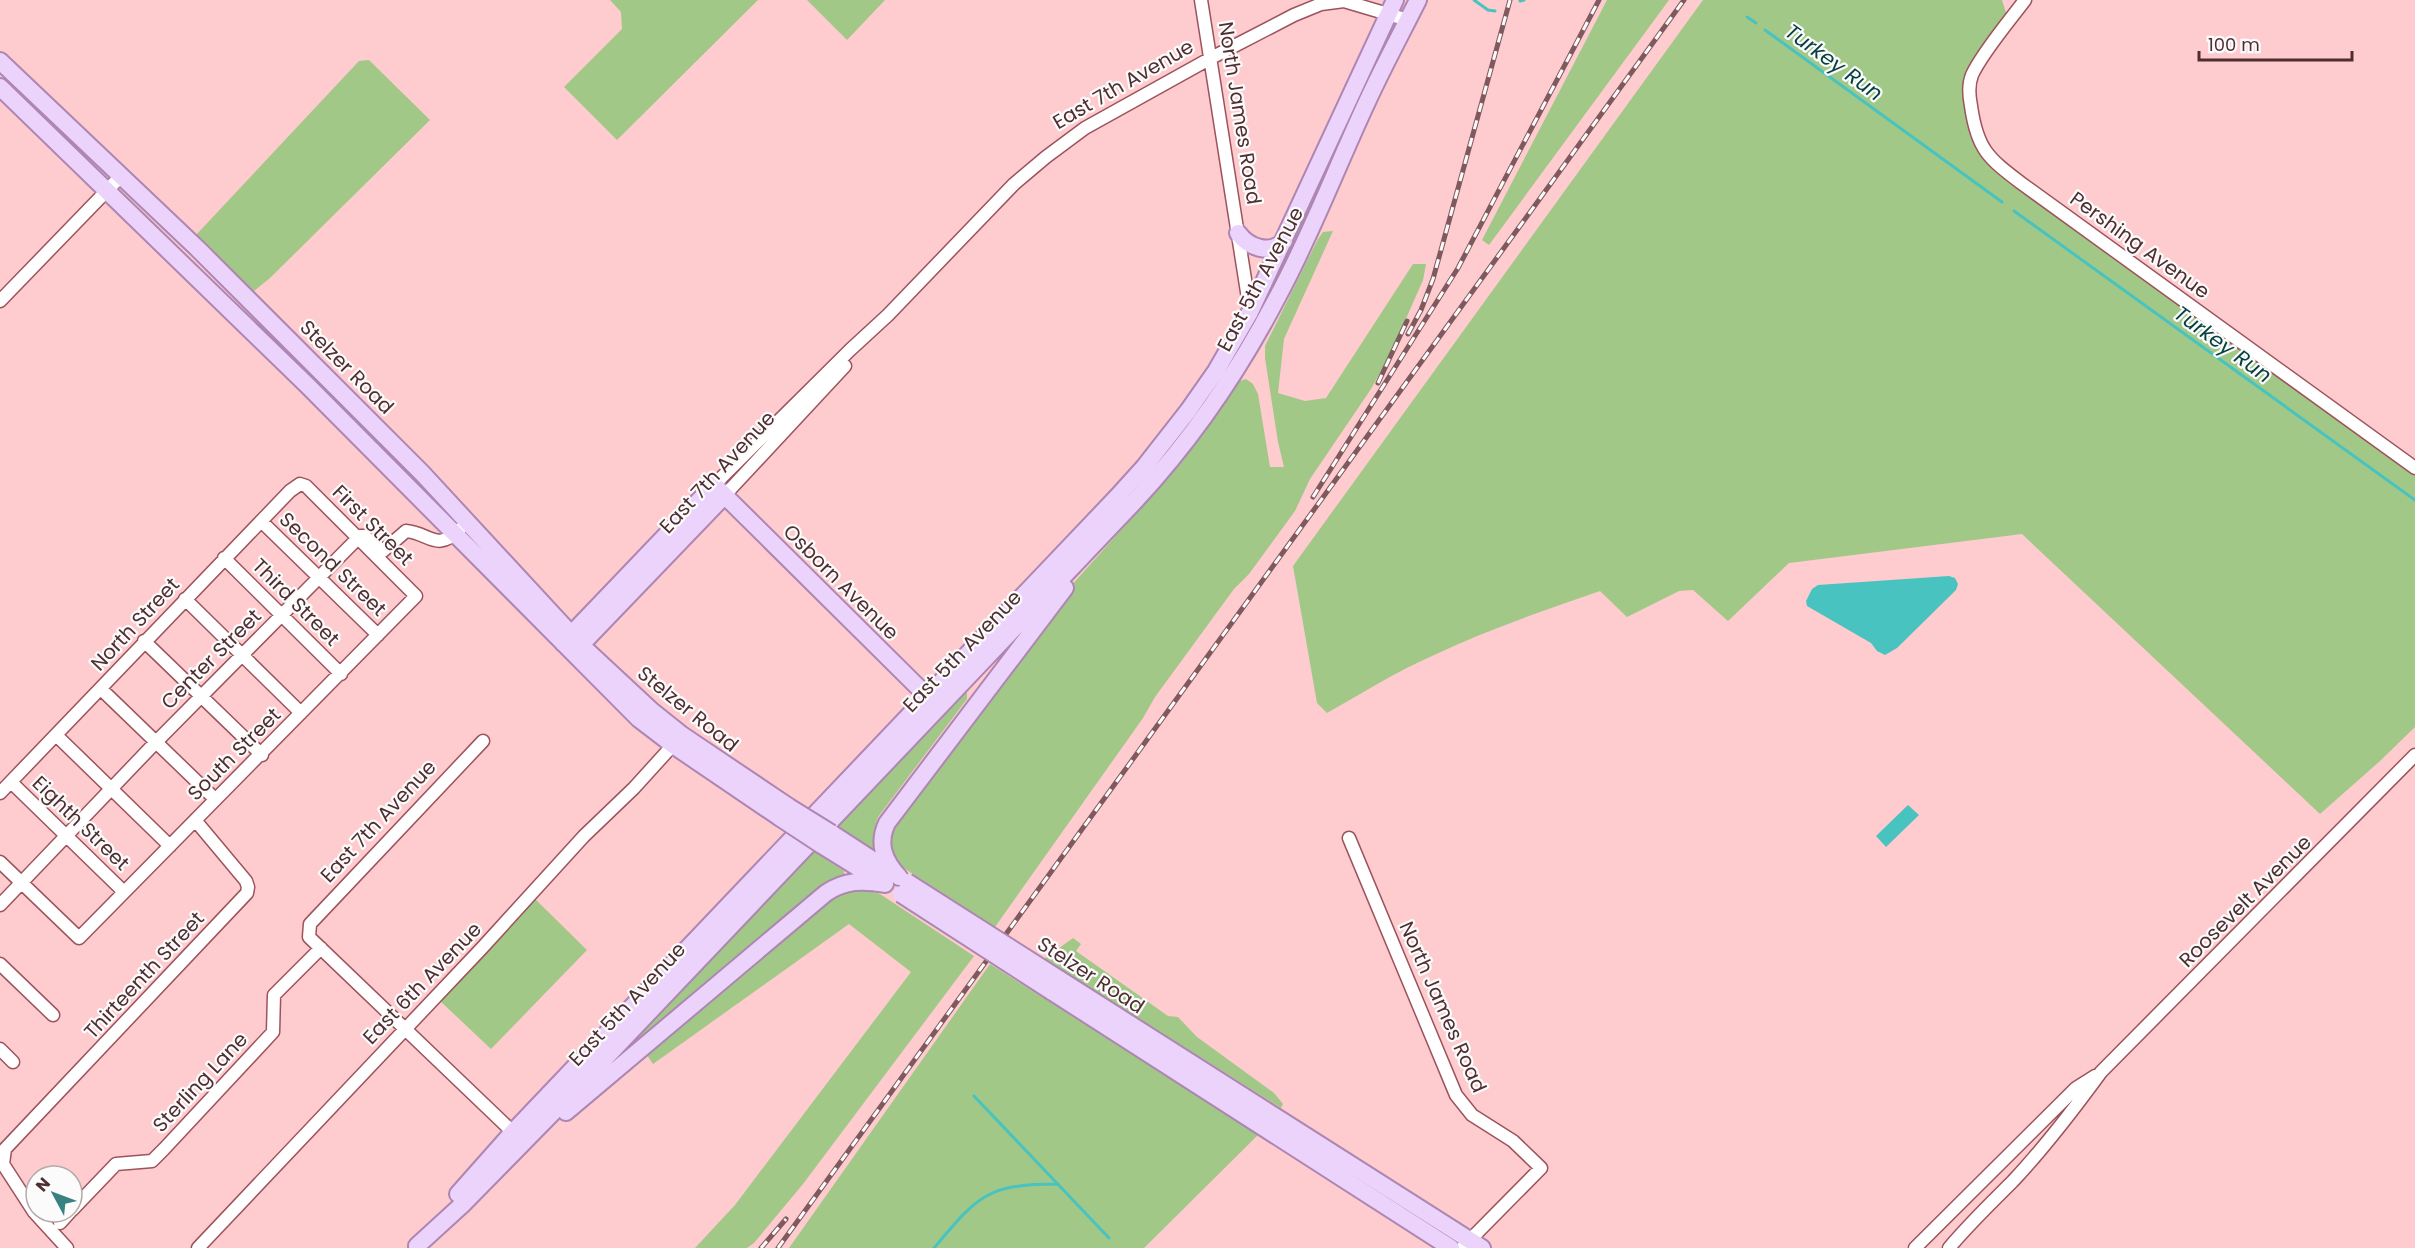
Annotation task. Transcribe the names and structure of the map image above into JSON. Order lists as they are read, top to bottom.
{
  "streets": {
    "main road": [
      "East 7th Avenue",
      "East 5th Avenue",
      "Stelzer Road",
      "Osborn Avenue"
    ],
    "street": [
      "North James Road",
      "Pershing Avenue",
      "First Street",
      "Second Street",
      "Third Street",
      "North Street",
      "Center Street",
      "South Street",
      "Eighth Street",
      "Roosevelt Avenue",
      "Thirteenth Street",
      "East 6th Avenue",
      "Sterling Lane"
    ]
  },
  "crossings": [
    ["East 7th Avenue", "North James Road"],
    ["East 7th Avenue", "East 5th Avenue"],
    ["East 7th Avenue", "Stelzer Road"],
    ["East 7th Avenue", "Osborn Avenue"],
    ["East 7th Avenue", "Sterling Lane"],
    ["North James Road", "East 5th Avenue"],
    ["North James Road", "Stelzer Road"],
    ["East 5th Avenue", "Osborn Avenue"],
    ["Stelzer Road", "East 6th Avenue"],
    ["First Street", "North Street"],
    ["First Street", "Center Street"],
    ["First Street", "South Street"],
    ["Second Street", "North Street"],
    ["Second Street", "Center Street"],
    ["Second Street", "South Street"],
    ["Third Street", "North Street"],
    ["Third Street", "Center Street"],
    ["Third Street", "South Street"],
    ["North Street", "Eighth Street"],
    ["Center Street", "South Street"],
    ["Center Street", "Eighth Street"],
    ["South Street", "Eighth Street"],
    ["South Street", "Thirteenth Street"]
  ],
  "water": ["Turkey Run"],
  "scale_bar": "100 m",
  "north": "top left"
}
